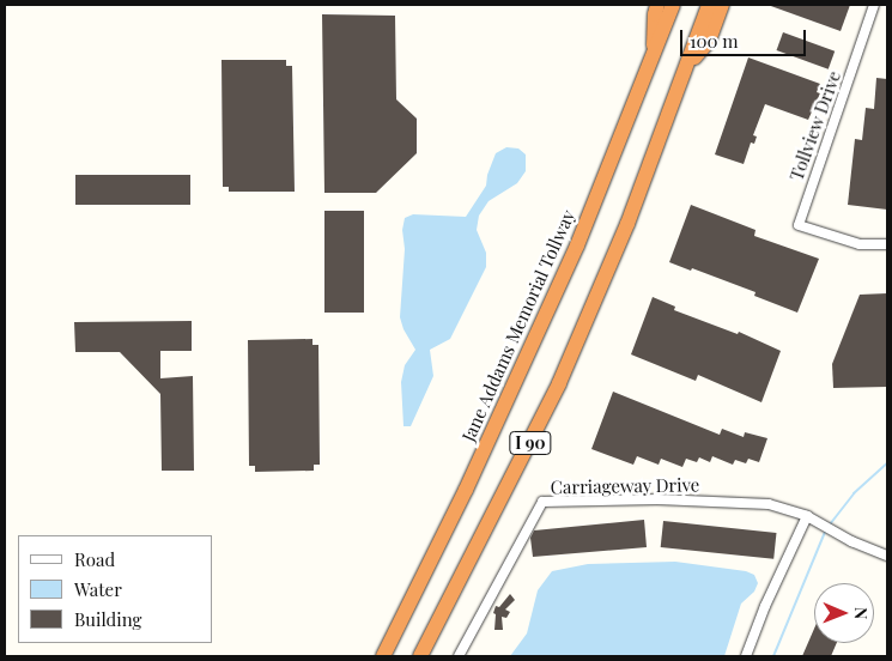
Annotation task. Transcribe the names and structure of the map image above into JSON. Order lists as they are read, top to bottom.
{
  "streets": {
    "highway": ["Jane Addams Memorial Tollway", "I 90"],
    "street": ["Tollview Drive", "Carriageway Drive"]
  },
  "legend": ["Road", "Water", "Building"],
  "scale_bar": "100 m",
  "north": "right"
}
